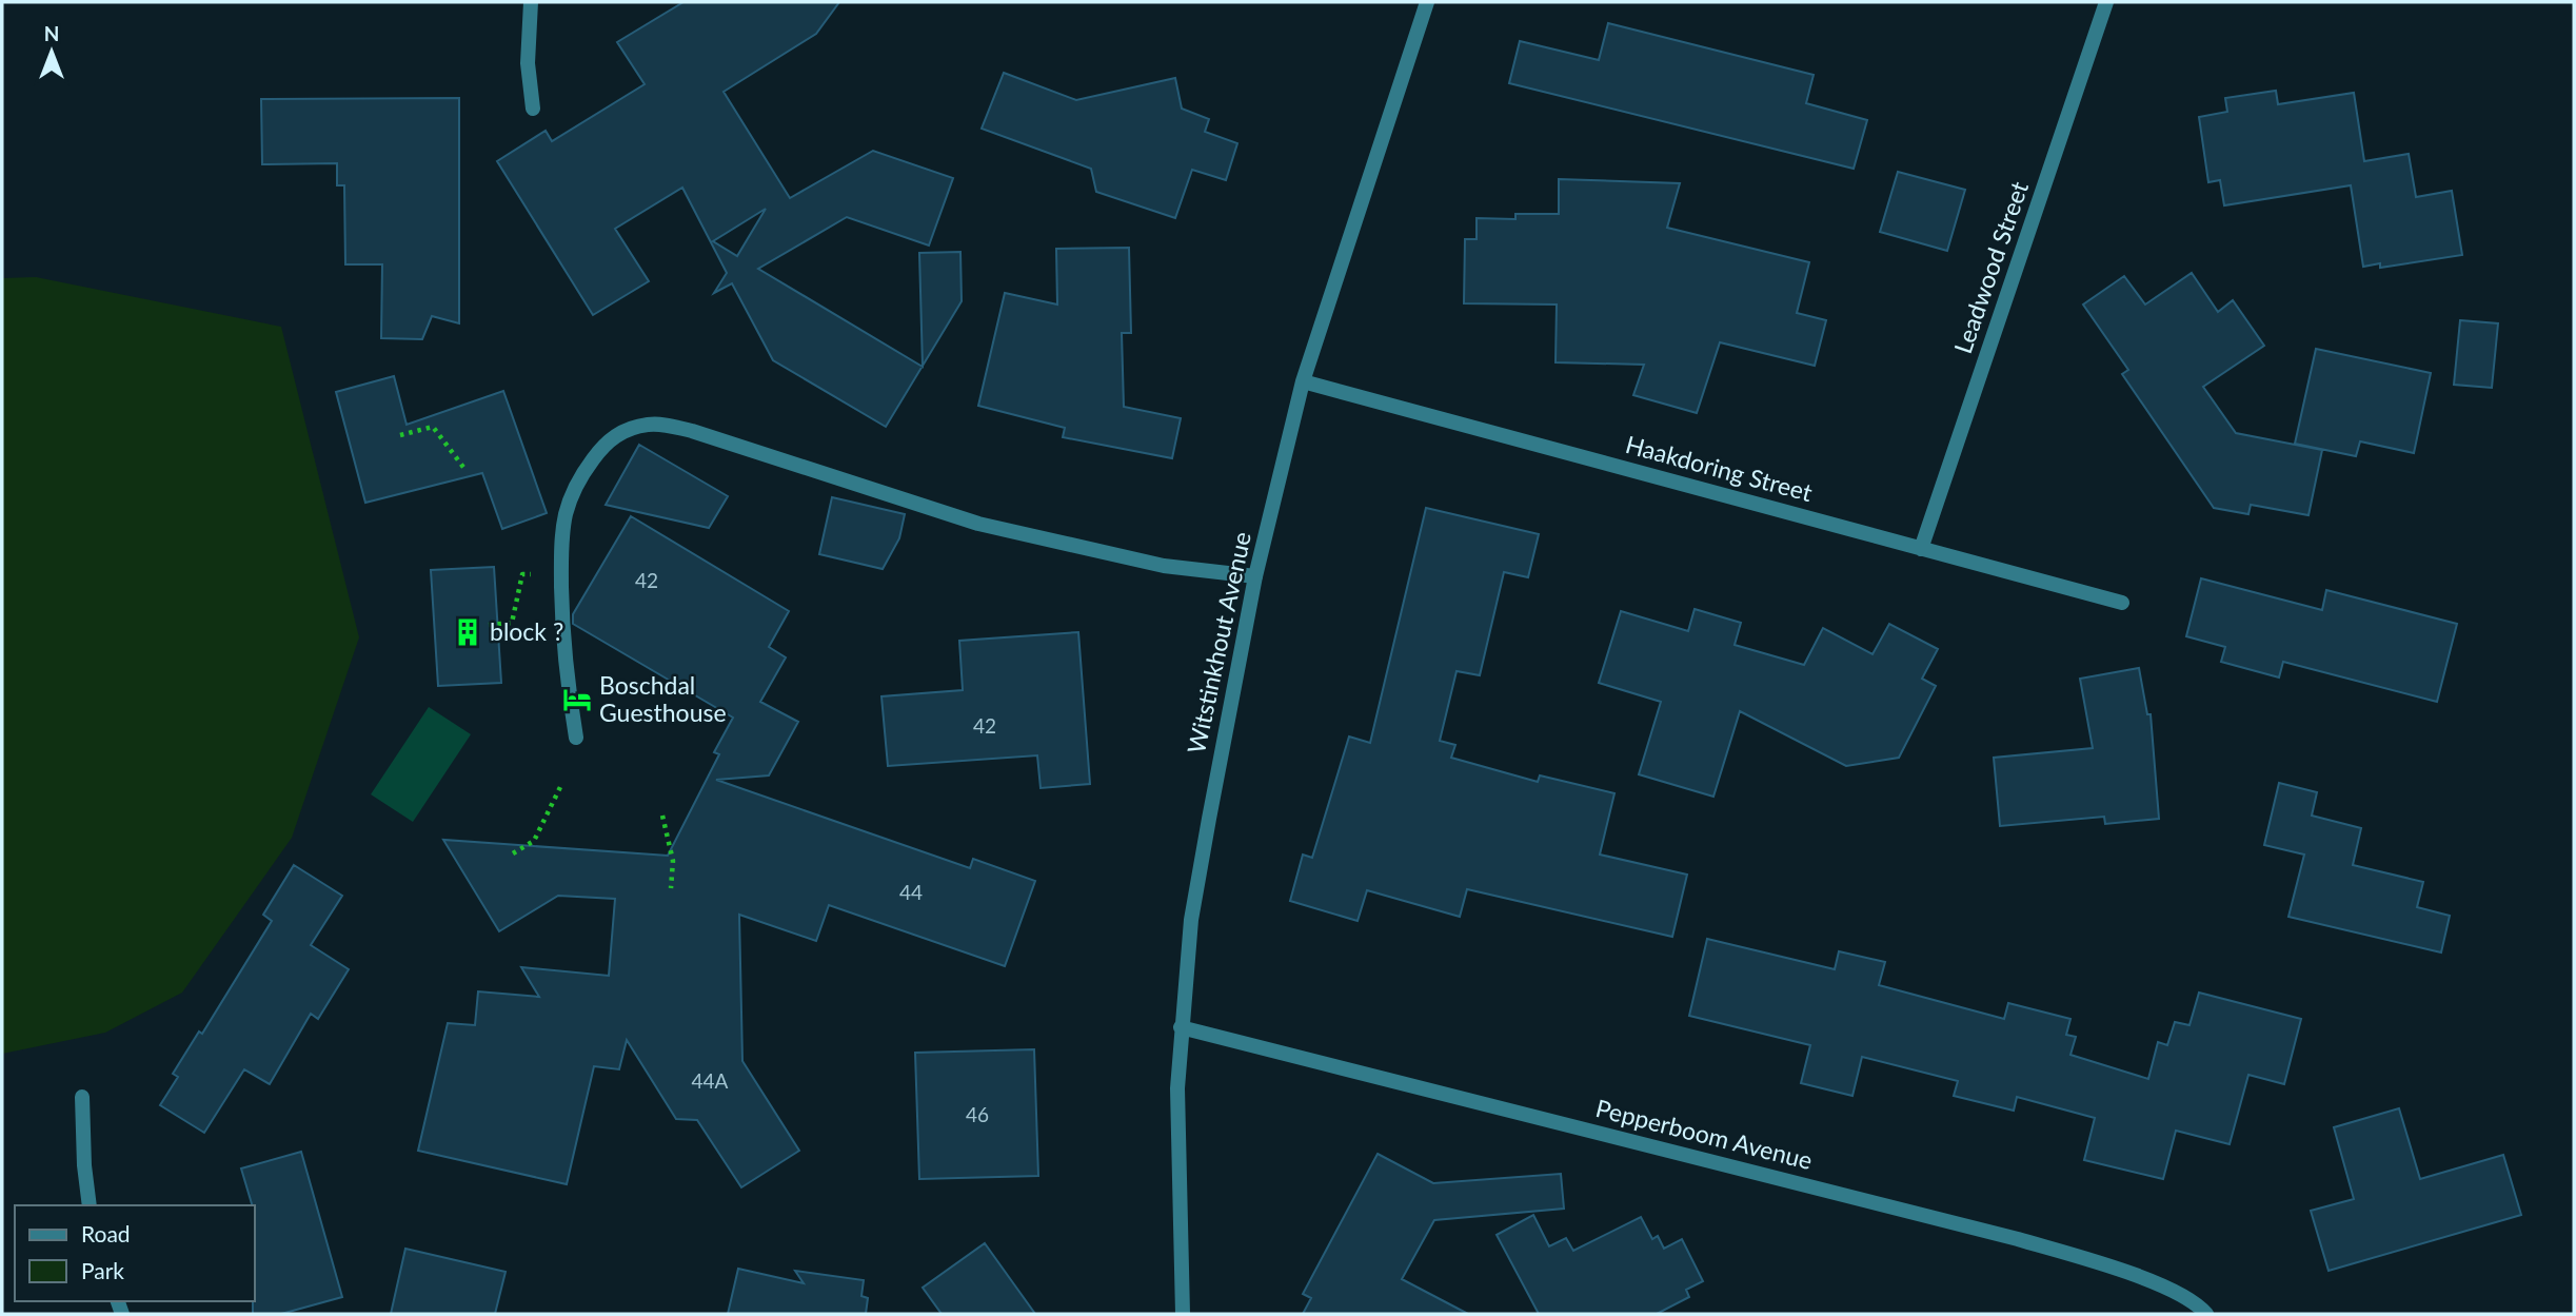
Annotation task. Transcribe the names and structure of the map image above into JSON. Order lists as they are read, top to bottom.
{
  "streets": {
    "street": [
      "Leadwood Street",
      "Haakdoring Street",
      "Witstinkhout Avenue",
      "Pepperboom Avenue"
    ]
  },
  "crossings": [
    ["Leadwood Street", "Haakdoring Street"],
    ["Haakdoring Street", "Witstinkhout Avenue"],
    ["Witstinkhout Avenue", "Pepperboom Avenue"]
  ],
  "places": {
    "building": ["block ?"],
    "hotel": ["Boschdal Guesthouse"]
  },
  "house_numbers": [
    "42",
    "42",
    "44",
    "44A",
    "46"
  ],
  "legend": ["Road", "Park"],
  "north": "top"
}
